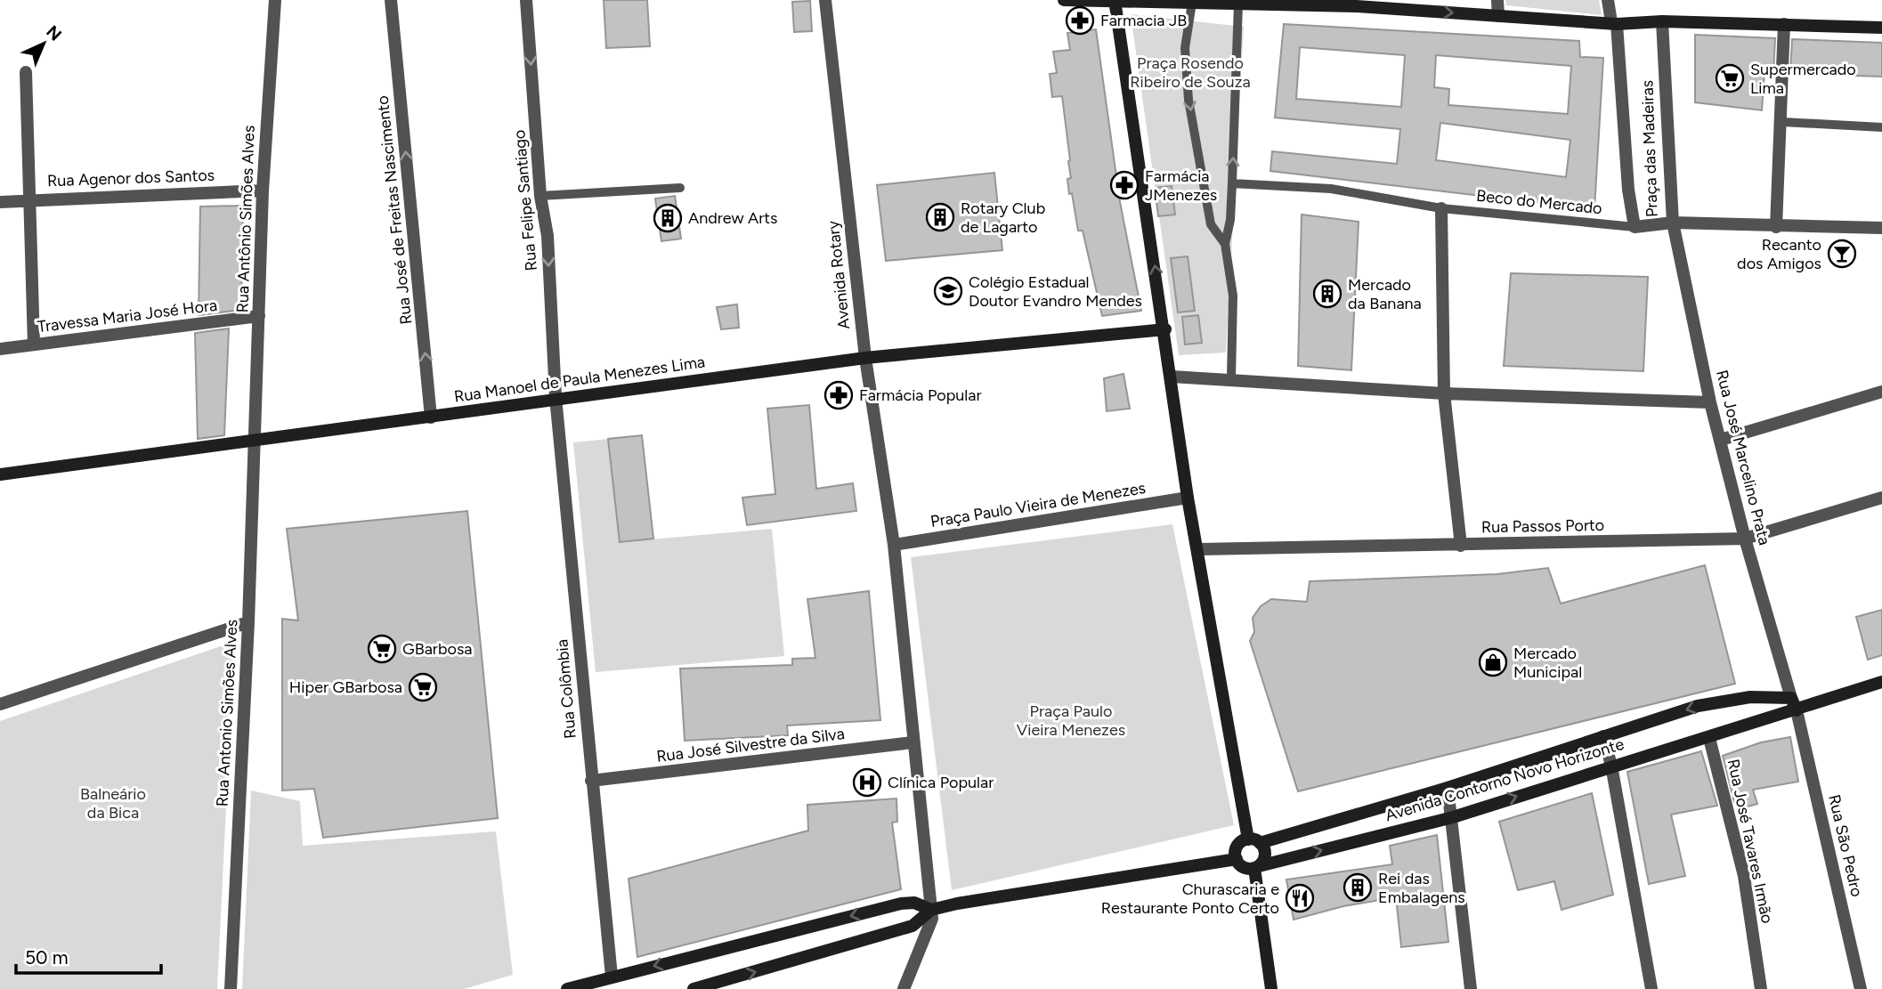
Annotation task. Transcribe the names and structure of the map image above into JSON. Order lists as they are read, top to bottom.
{
  "streets": {
    "main road": ["Rua Manoel de Paula Menezes Lima", "Avenida Contorno Novo Horizonte"],
    "street": [
      "Praça das Madeiras",
      "Rua Agenor dos Santos",
      "Rua Felipe Santiago",
      "Rua José de Freitas Nascimento",
      "Rua Antônio Simões Alves",
      "Avenida Rotary",
      "Travessa Maria José Hora",
      "Rua José Marcelino Prata",
      "Praça Paulo Vieira de Menezes",
      "Rua Passos Porto",
      "Rua Colômbia",
      "Rua Antonio Simões Alves",
      "Rua José Silvestre da Silva",
      "Rua José Tavares Irmão",
      "Rua São Pedro"
    ],
    "lane": ["Beco do Mercado"]
  },
  "crossings": [
    ["Praça das Madeiras", "Beco do Mercado"],
    ["Praça das Madeiras", "Rua José Marcelino Prata"],
    ["Rua Agenor dos Santos", "Rua Antônio Simões Alves"],
    ["Rua Felipe Santiago", "Rua Manoel de Paula Menezes Lima"],
    ["Rua Felipe Santiago", "Rua Colômbia"],
    ["Rua José de Freitas Nascimento", "Rua Manoel de Paula Menezes Lima"],
    ["Rua Antônio Simões Alves", "Travessa Maria José Hora"],
    ["Rua Antônio Simões Alves", "Rua Manoel de Paula Menezes Lima"],
    ["Rua Antônio Simões Alves", "Rua Antonio Simões Alves"],
    ["Avenida Rotary", "Rua Manoel de Paula Menezes Lima"],
    ["Avenida Rotary", "Praça Paulo Vieira de Menezes"],
    ["Rua Manoel de Paula Menezes Lima", "Rua Colômbia"],
    ["Rua Manoel de Paula Menezes Lima", "Rua Antonio Simões Alves"],
    ["Rua José Marcelino Prata", "Rua Passos Porto"],
    ["Rua José Marcelino Prata", "Avenida Contorno Novo Horizonte"],
    ["Rua Colômbia", "Rua José Silvestre da Silva"],
    ["Avenida Contorno Novo Horizonte", "Rua José Tavares Irmão"],
    ["Avenida Contorno Novo Horizonte", "Rua São Pedro"]
  ],
  "one_way": ["Rua Felipe Santiago", "Rua José de Freitas Nascimento"],
  "parks": ["Praça Rosendo Ribeiro de Souza", "Praça Paulo Vieira Menezes", "Balneário da Bica"],
  "places": {
    "pharmacy": ["Farmacia JB", "Farmácia JMenezes", "Farmácia Popular"],
    "supermarket": ["Supermercado Lima", "GBarbosa", "Hiper GBarbosa"],
    "building": [
      "Rotary Club de Lagarto",
      "Andrew Arts",
      "Mercado da Banana",
      "Rei das Embalagens"
    ],
    "bar": ["Recanto dos Amigos"],
    "school or university": ["Colégio Estadual Doutor Evandro Mendes"],
    "shop": ["Mercado Municipal"],
    "hospital": ["Clínica Popular"],
    "restaurant": ["Churascaria e Restaurante Ponto Certo"]
  },
  "scale_bar": "50 m",
  "north": "top right"
}
